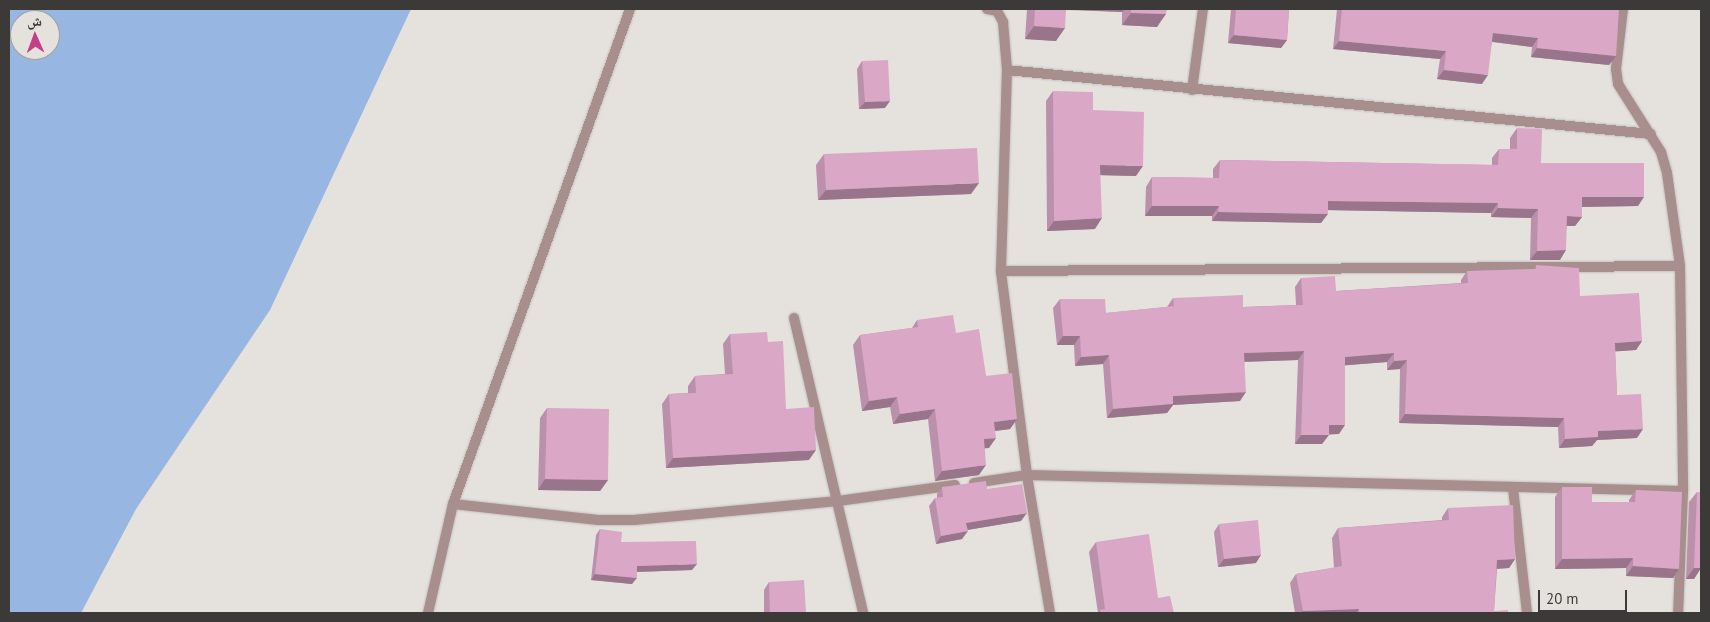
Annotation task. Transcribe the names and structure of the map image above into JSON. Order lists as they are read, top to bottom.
{
  "scale_bar": "20 m",
  "north": "top"
}
